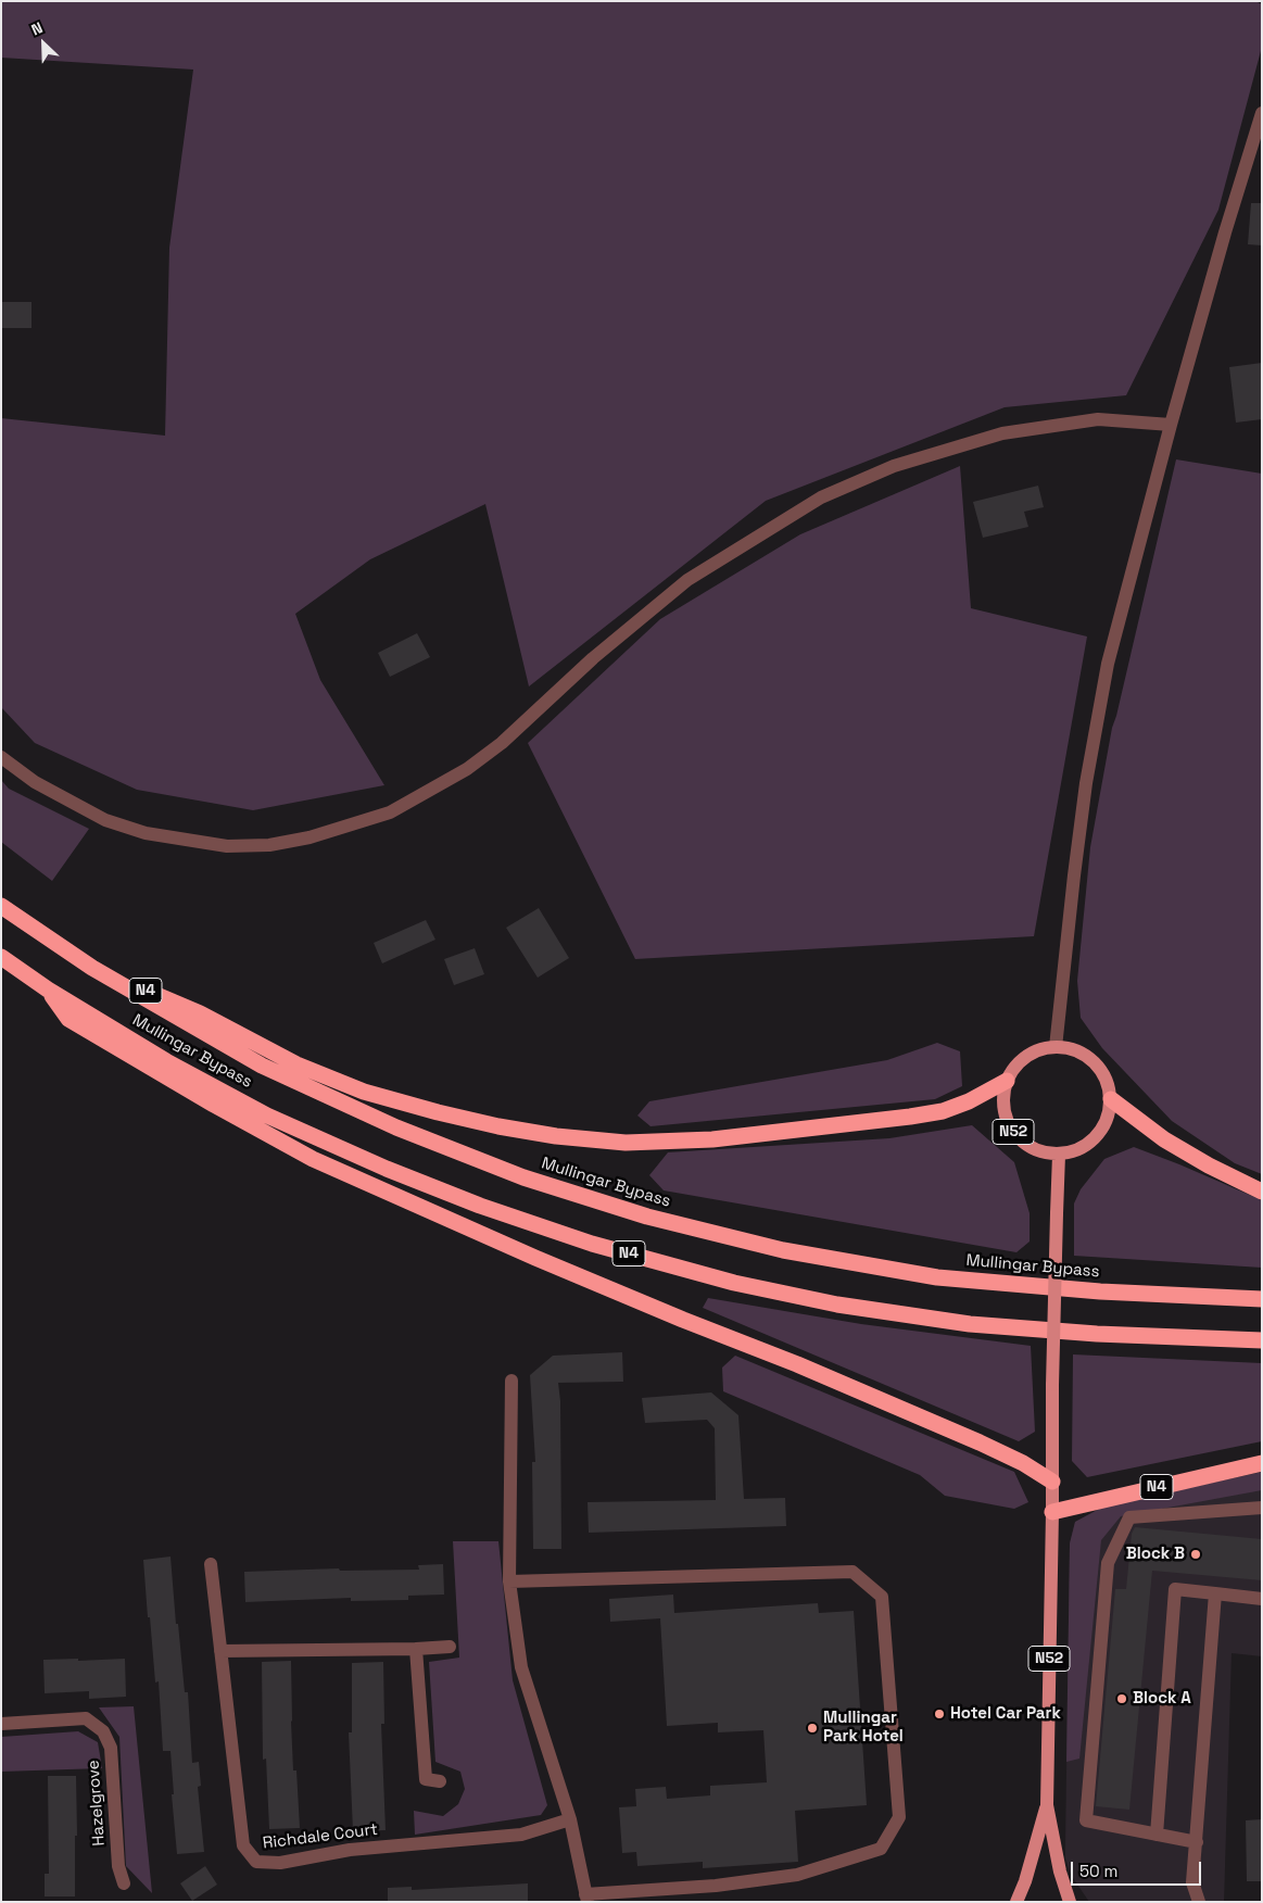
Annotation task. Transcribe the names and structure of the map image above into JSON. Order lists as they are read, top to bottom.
{
  "streets": {
    "highway": ["N4", "Mullingar Bypass"],
    "main road": ["N52"],
    "street": ["Hazelgrove", "Richdale Court"]
  },
  "crossings": [
    ["N4", "Mullingar Bypass"],
    ["N4", "N52"]
  ],
  "places": [
    "Block B",
    "Block A",
    "Hotel Car Park",
    "Mullingar Park Hotel"
  ],
  "scale_bar": "50 m",
  "north": "top left"
}
